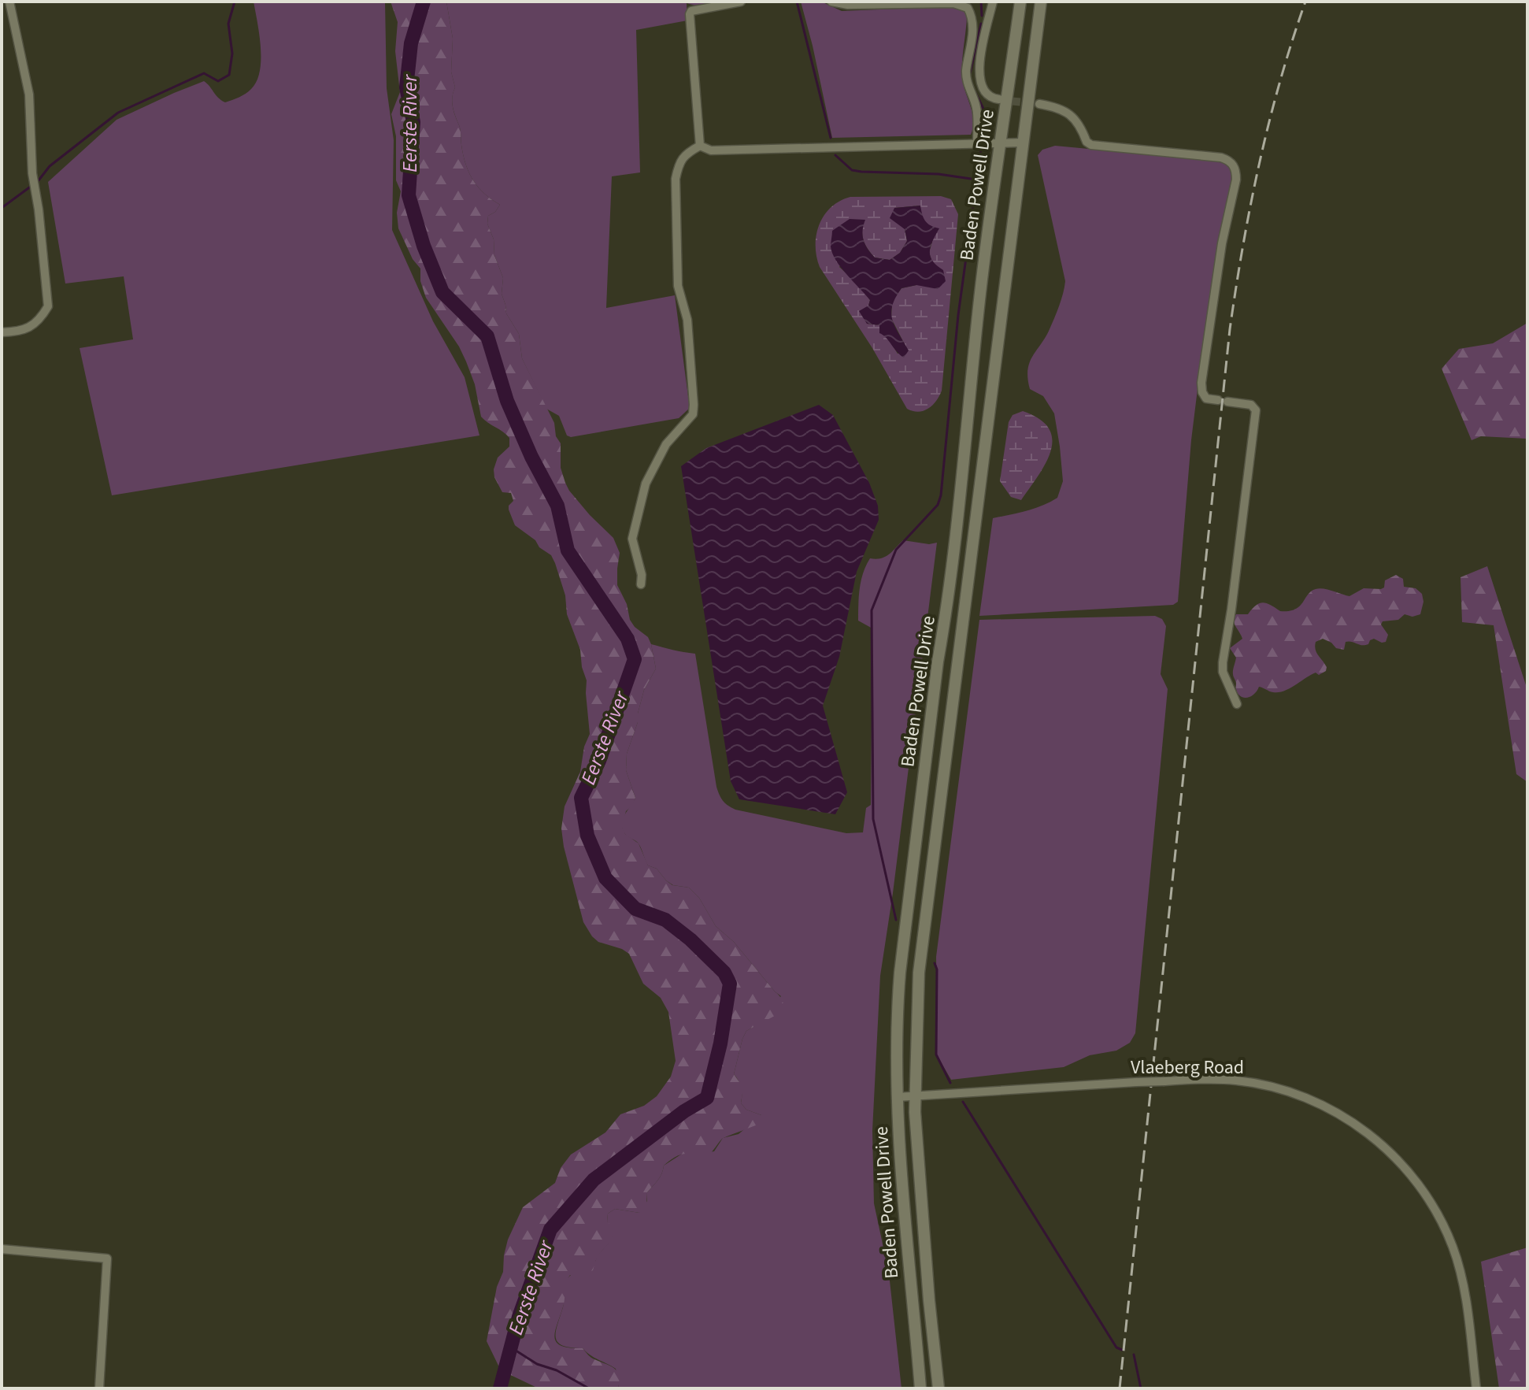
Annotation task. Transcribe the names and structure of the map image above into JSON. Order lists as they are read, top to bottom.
{
  "streets": {
    "main road": ["Baden Powell Drive"],
    "street": ["Vlaeberg Road"]
  },
  "crossings": [
    ["Baden Powell Drive", "Vlaeberg Road"]
  ],
  "water": ["Eerste River"]
}
